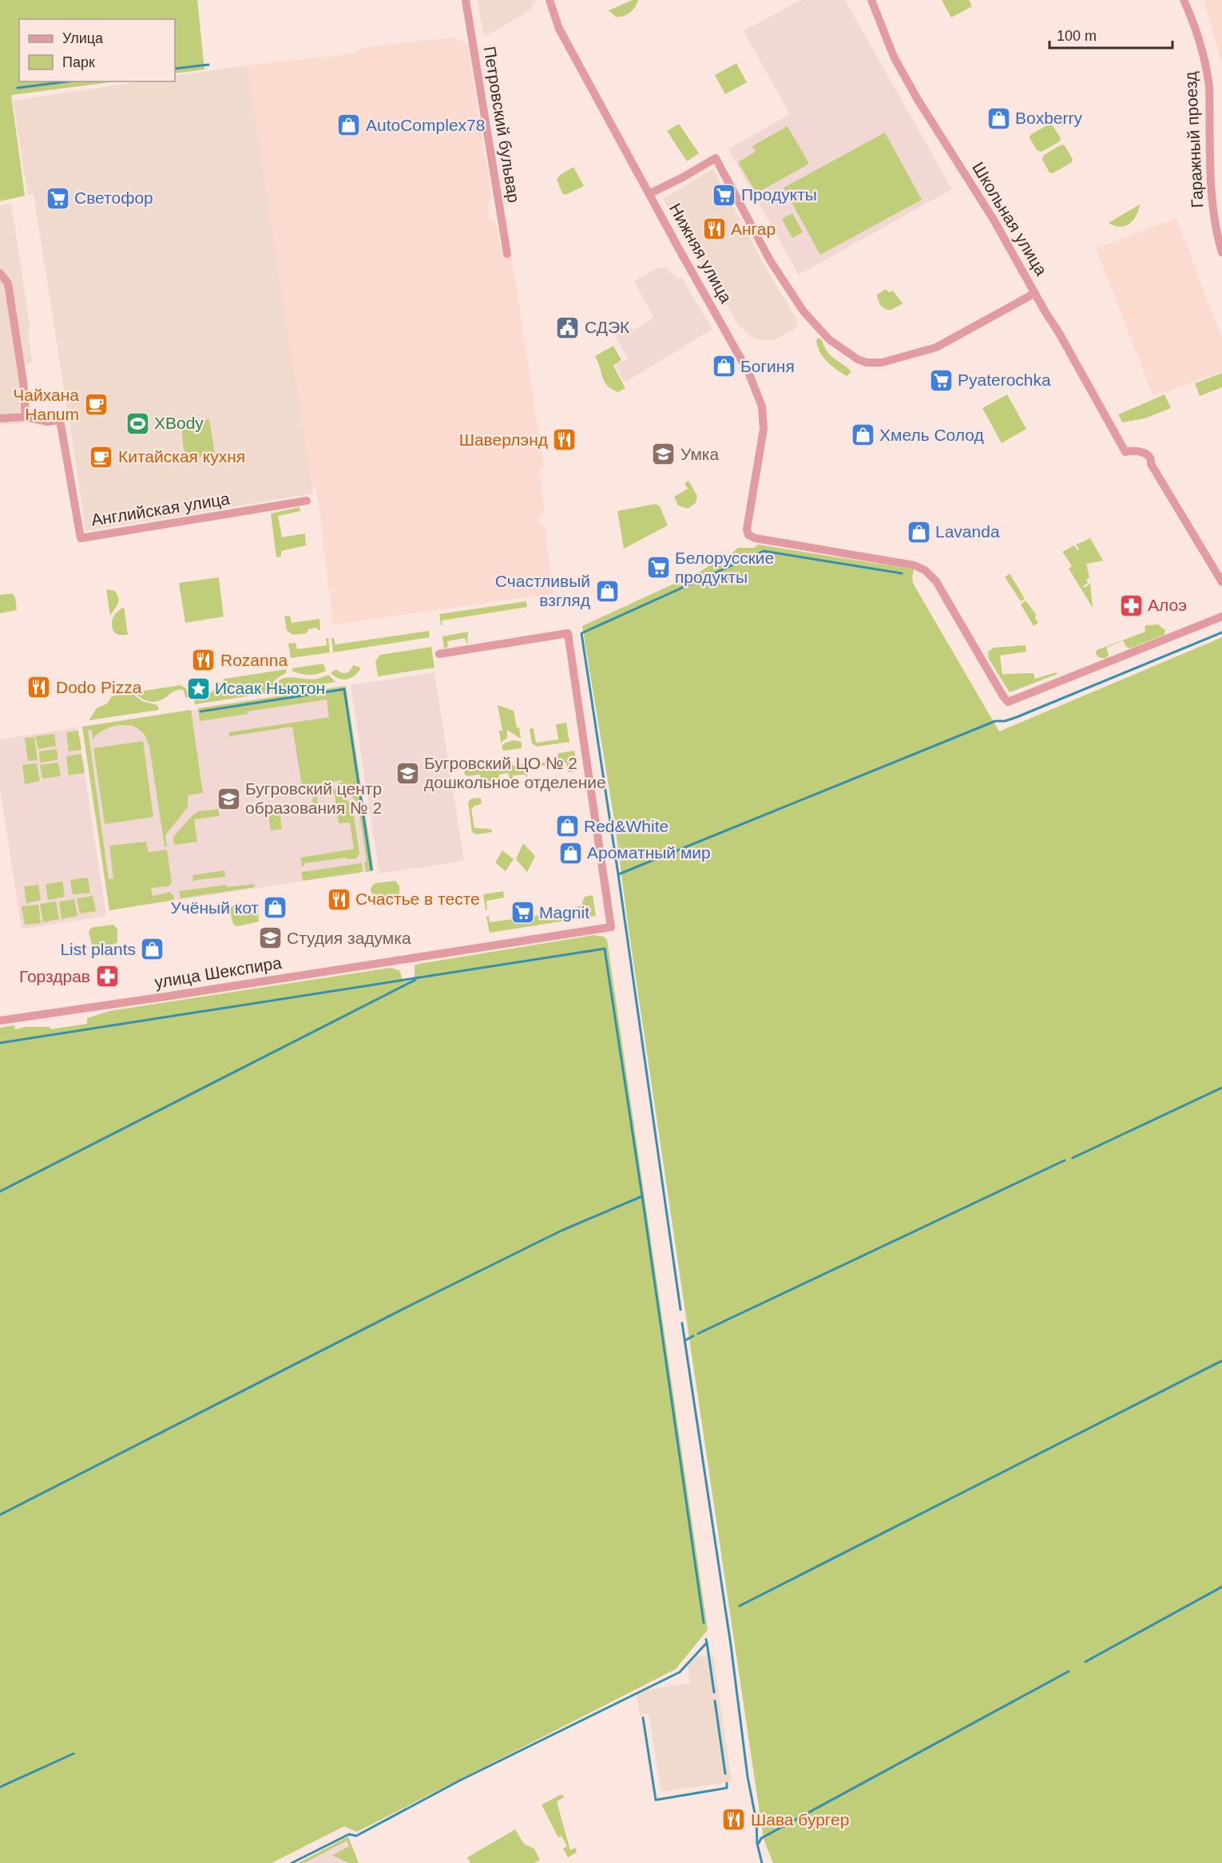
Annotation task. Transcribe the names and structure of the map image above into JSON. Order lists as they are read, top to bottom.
{
  "streets": {
    "street": [
      "Петровский бульвар",
      "Гаражный проезд",
      "Школьная улица",
      "Нижняя улица",
      "Английская улица",
      "улица Шекспира"
    ]
  },
  "places": {
    "shop": [
      "Boxberry",
      "AutoComplex78",
      "Богиня",
      "Хмель Солод",
      "Lavanda",
      "Счастливый взгляд",
      "Red&White",
      "Ароматный мир",
      "Учёный кот",
      "List plants"
    ],
    "supermarket": [
      "Продукты",
      "Светофор",
      "Pyaterochka",
      "Белорусские продукты",
      "Magnit"
    ],
    "restaurant": [
      "Ангар",
      "Шаверлэнд",
      "Rozanna",
      "Dodo Pizza",
      "Счастье в тесте",
      "Шава бургер"
    ],
    "public building": ["СДЭК"],
    "cafe": ["Чайхана Hanum", "Китайская кухня"],
    "sports": ["XBody"],
    "school or university": [
      "Умка",
      "Бугровский ЦО № 2 дошкольное отделение",
      "Бугровский центр образования № 2",
      "Студия задумка"
    ],
    "pharmacy": ["Алоэ", "Горздрав"],
    "place": ["Исаак Ньютон"]
  },
  "legend": ["Улица", "Парк"],
  "scale_bar": "100 m"
}
